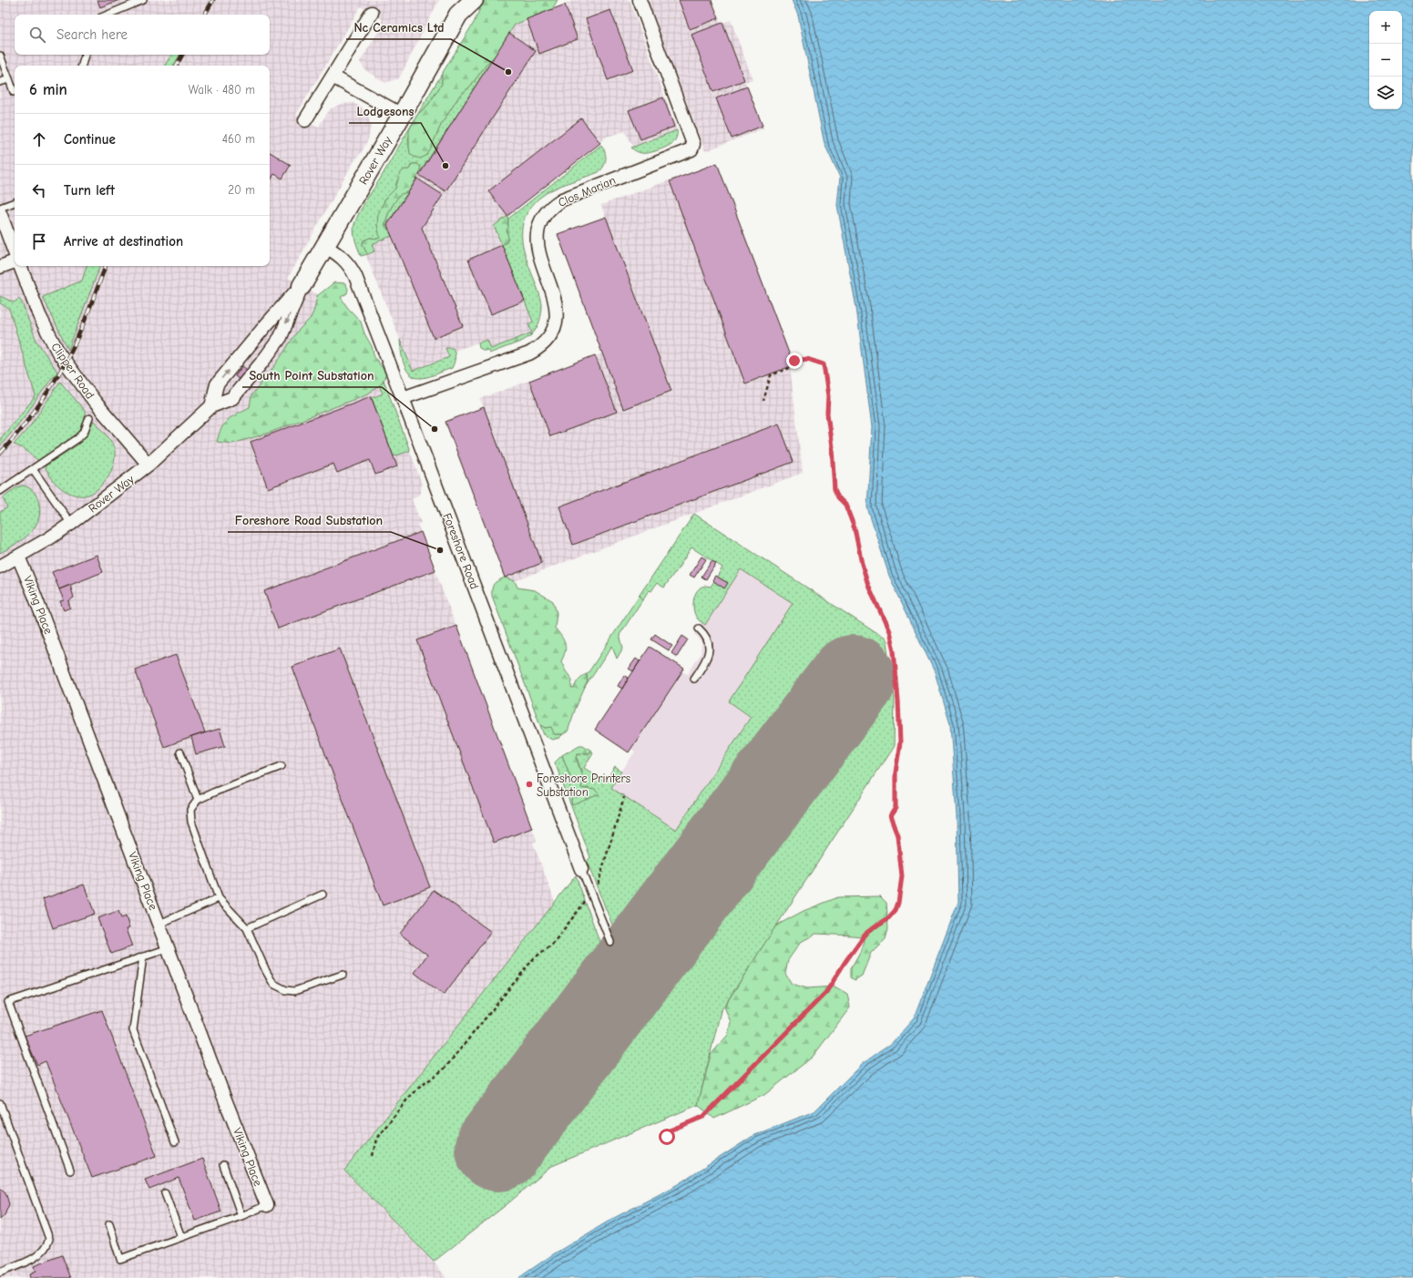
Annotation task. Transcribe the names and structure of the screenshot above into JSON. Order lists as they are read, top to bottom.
{
  "streets": {
    "street": [
      "Rover Way",
      "Clos Marian",
      "Clipper Road",
      "Foreshore Road",
      "Viking Place"
    ]
  },
  "crossings": [
    ["Rover Way", "Clipper Road"],
    ["Rover Way", "Foreshore Road"],
    ["Rover Way", "Viking Place"],
    ["Clos Marian", "Foreshore Road"]
  ],
  "places": [
    "Nc Ceramics Ltd",
    "Lodgesons",
    "South Point Substation",
    "Foreshore Road Substation",
    "Foreshore Printers Substation"
  ],
  "page": {
    "map_buttons": ["+", "−"],
    "search": "Search here",
    "heading": ["6 min", "Walk · 480 m"],
    "list": [
      ["Continue", "460 m"],
      ["Turn left", "20 m"],
      "Arrive at destination"
    ]
  }
}
